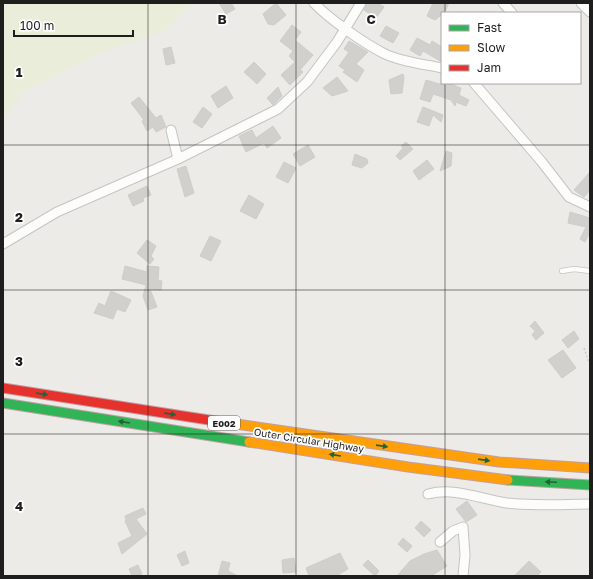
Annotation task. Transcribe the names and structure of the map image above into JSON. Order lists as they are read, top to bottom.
{
  "streets": {
    "highway": ["E002", "Outer Circular Highway"]
  },
  "legend": ["Fast", "Slow", "Jam"],
  "scale_bar": "100 m",
  "grid": {
    "columns": ["B", "C"],
    "rows": [
      "1",
      "2",
      "3",
      "4"
    ]
  }
}
